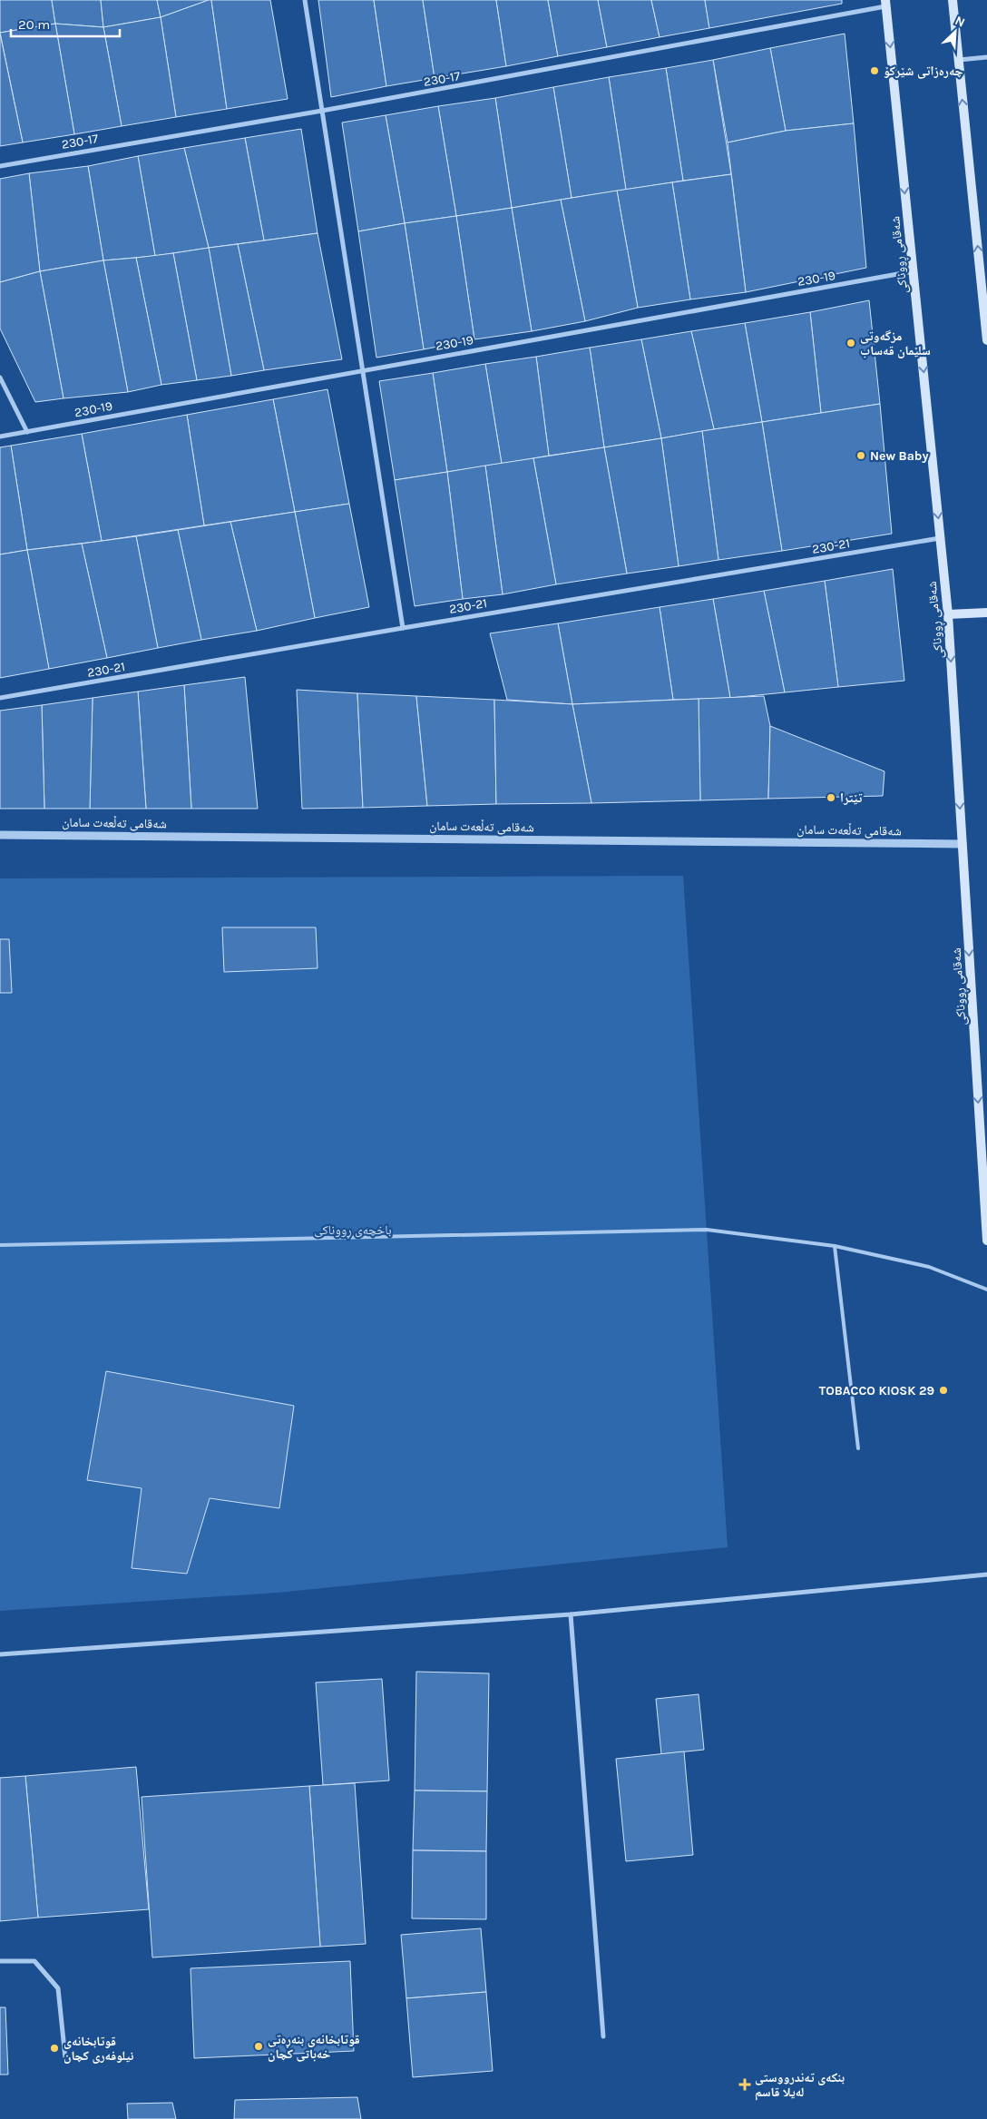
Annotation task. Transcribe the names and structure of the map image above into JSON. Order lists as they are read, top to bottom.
{
  "streets": {
    "main road": ["شەقامی ڕووناکی"],
    "street": [
      "230-17",
      "230-19",
      "230-21",
      "شەقامی تەڵعەت سامان"
    ]
  },
  "crossings": [
    ["230-17", "شەقامی ڕووناکی"],
    ["شەقامی ڕووناکی", "230-19"],
    ["شەقامی ڕووناکی", "230-21"],
    ["شەقامی ڕووناکی", "شەقامی تەڵعەت سامان"]
  ],
  "one_way": ["شەقامی ڕووناکی"],
  "parks": ["باخچەی ڕووناکی"],
  "places": {
    "other": [
      "چەرەزاتی شێرکۆ",
      "مزگەوتی سلێمان قەساب",
      "New Baby",
      "تێترا",
      "TOBACCO KIOSK 29",
      "قوتابخانەی بنەڕەتی خەباتی کچان",
      "قوتابخانەی نیلوفەری کچان"
    ],
    "health": ["بنکەی تەندرووستی لەیلا قاسم"]
  },
  "scale_bar": "20 m",
  "north": "top right"
}
